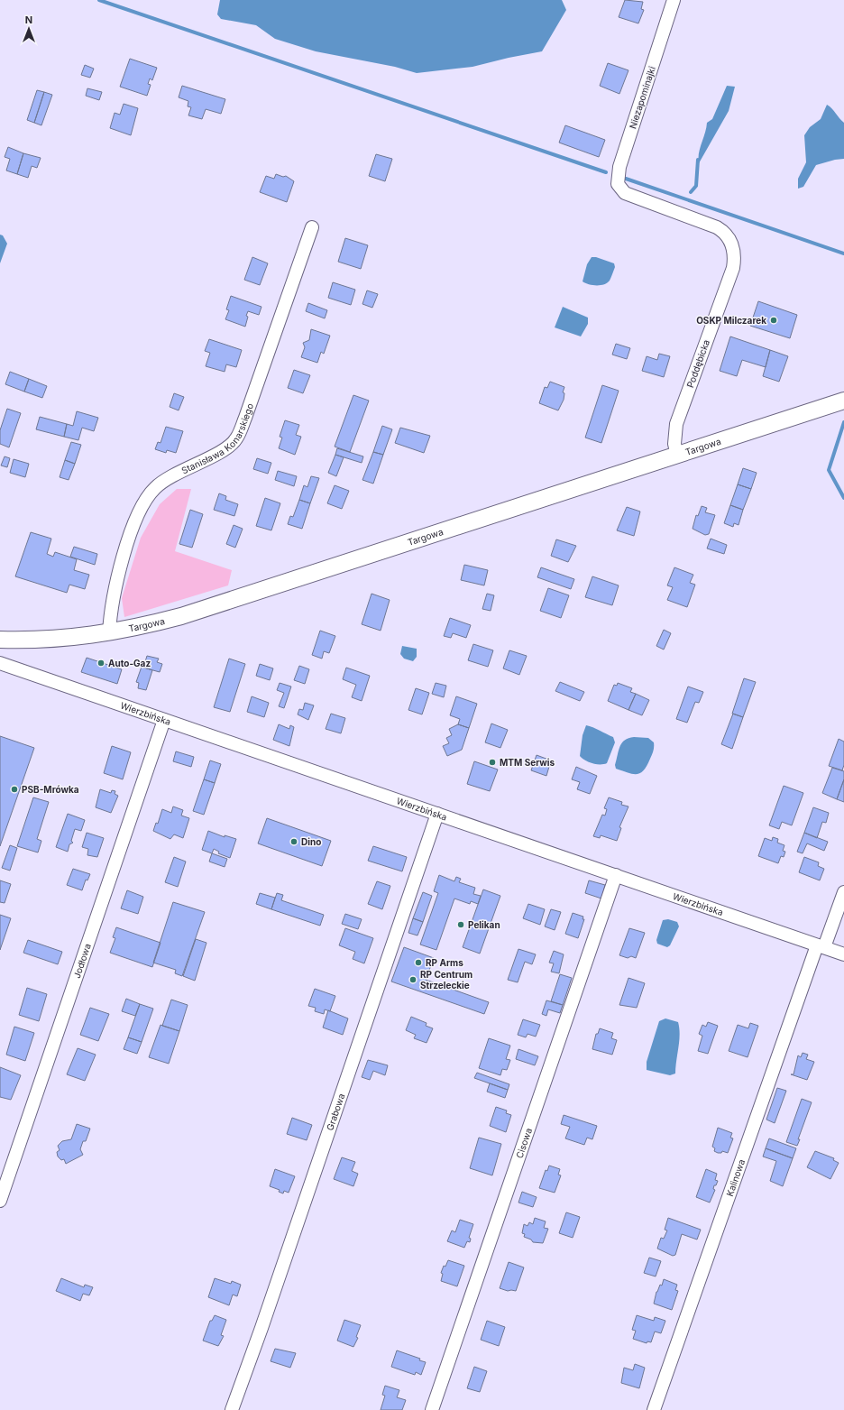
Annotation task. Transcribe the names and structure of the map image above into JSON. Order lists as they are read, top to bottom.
{
  "streets": {
    "main road": ["Targowa"],
    "street": [
      "Niezapominajki",
      "Poddębicka",
      "Stanisława Konarskiego",
      "Wierzbińska",
      "Jodłowa",
      "Grabowa",
      "Cisowa",
      "Kalinowa"
    ]
  },
  "crossings": [
    ["Niezapominajki", "Poddębicka"],
    ["Poddębicka", "Targowa"],
    ["Stanisława Konarskiego", "Targowa"],
    ["Wierzbińska", "Jodłowa"],
    ["Wierzbińska", "Grabowa"],
    ["Wierzbińska", "Cisowa"],
    ["Wierzbińska", "Kalinowa"]
  ],
  "places": [
    "OSKP Milczarek",
    "Auto-Gaz",
    "MTM Serwis",
    "PSB-Mrówka",
    "Dino",
    "Pelikan",
    "RP Arms",
    "RP Centrum Strzeleckie"
  ],
  "north": "top"
}
